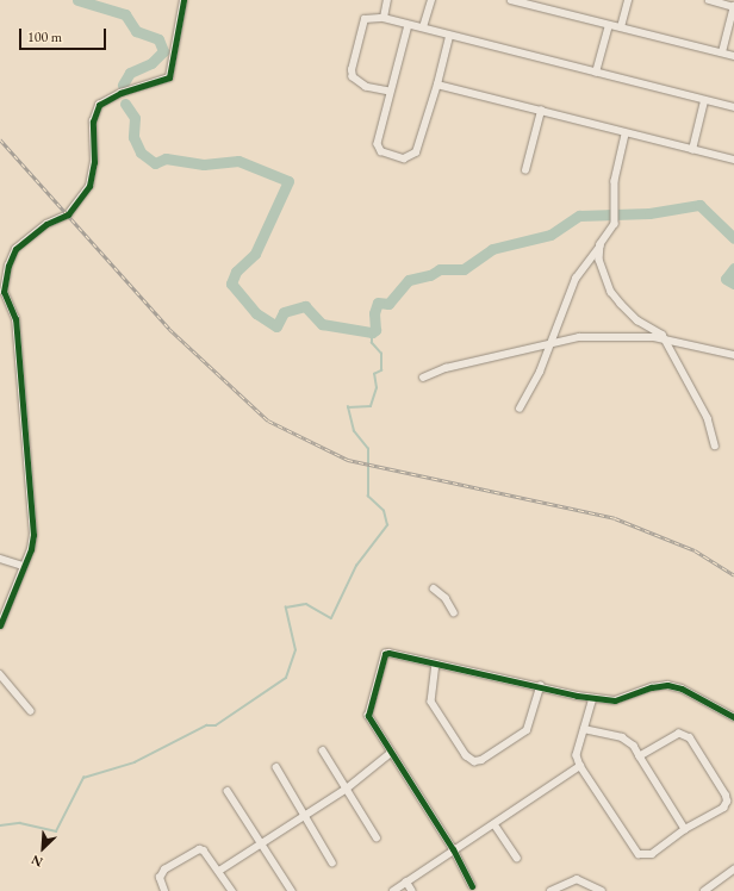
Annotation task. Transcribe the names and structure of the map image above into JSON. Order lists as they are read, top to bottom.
{
  "scale_bar": "100 m",
  "north": "bottom left"
}
